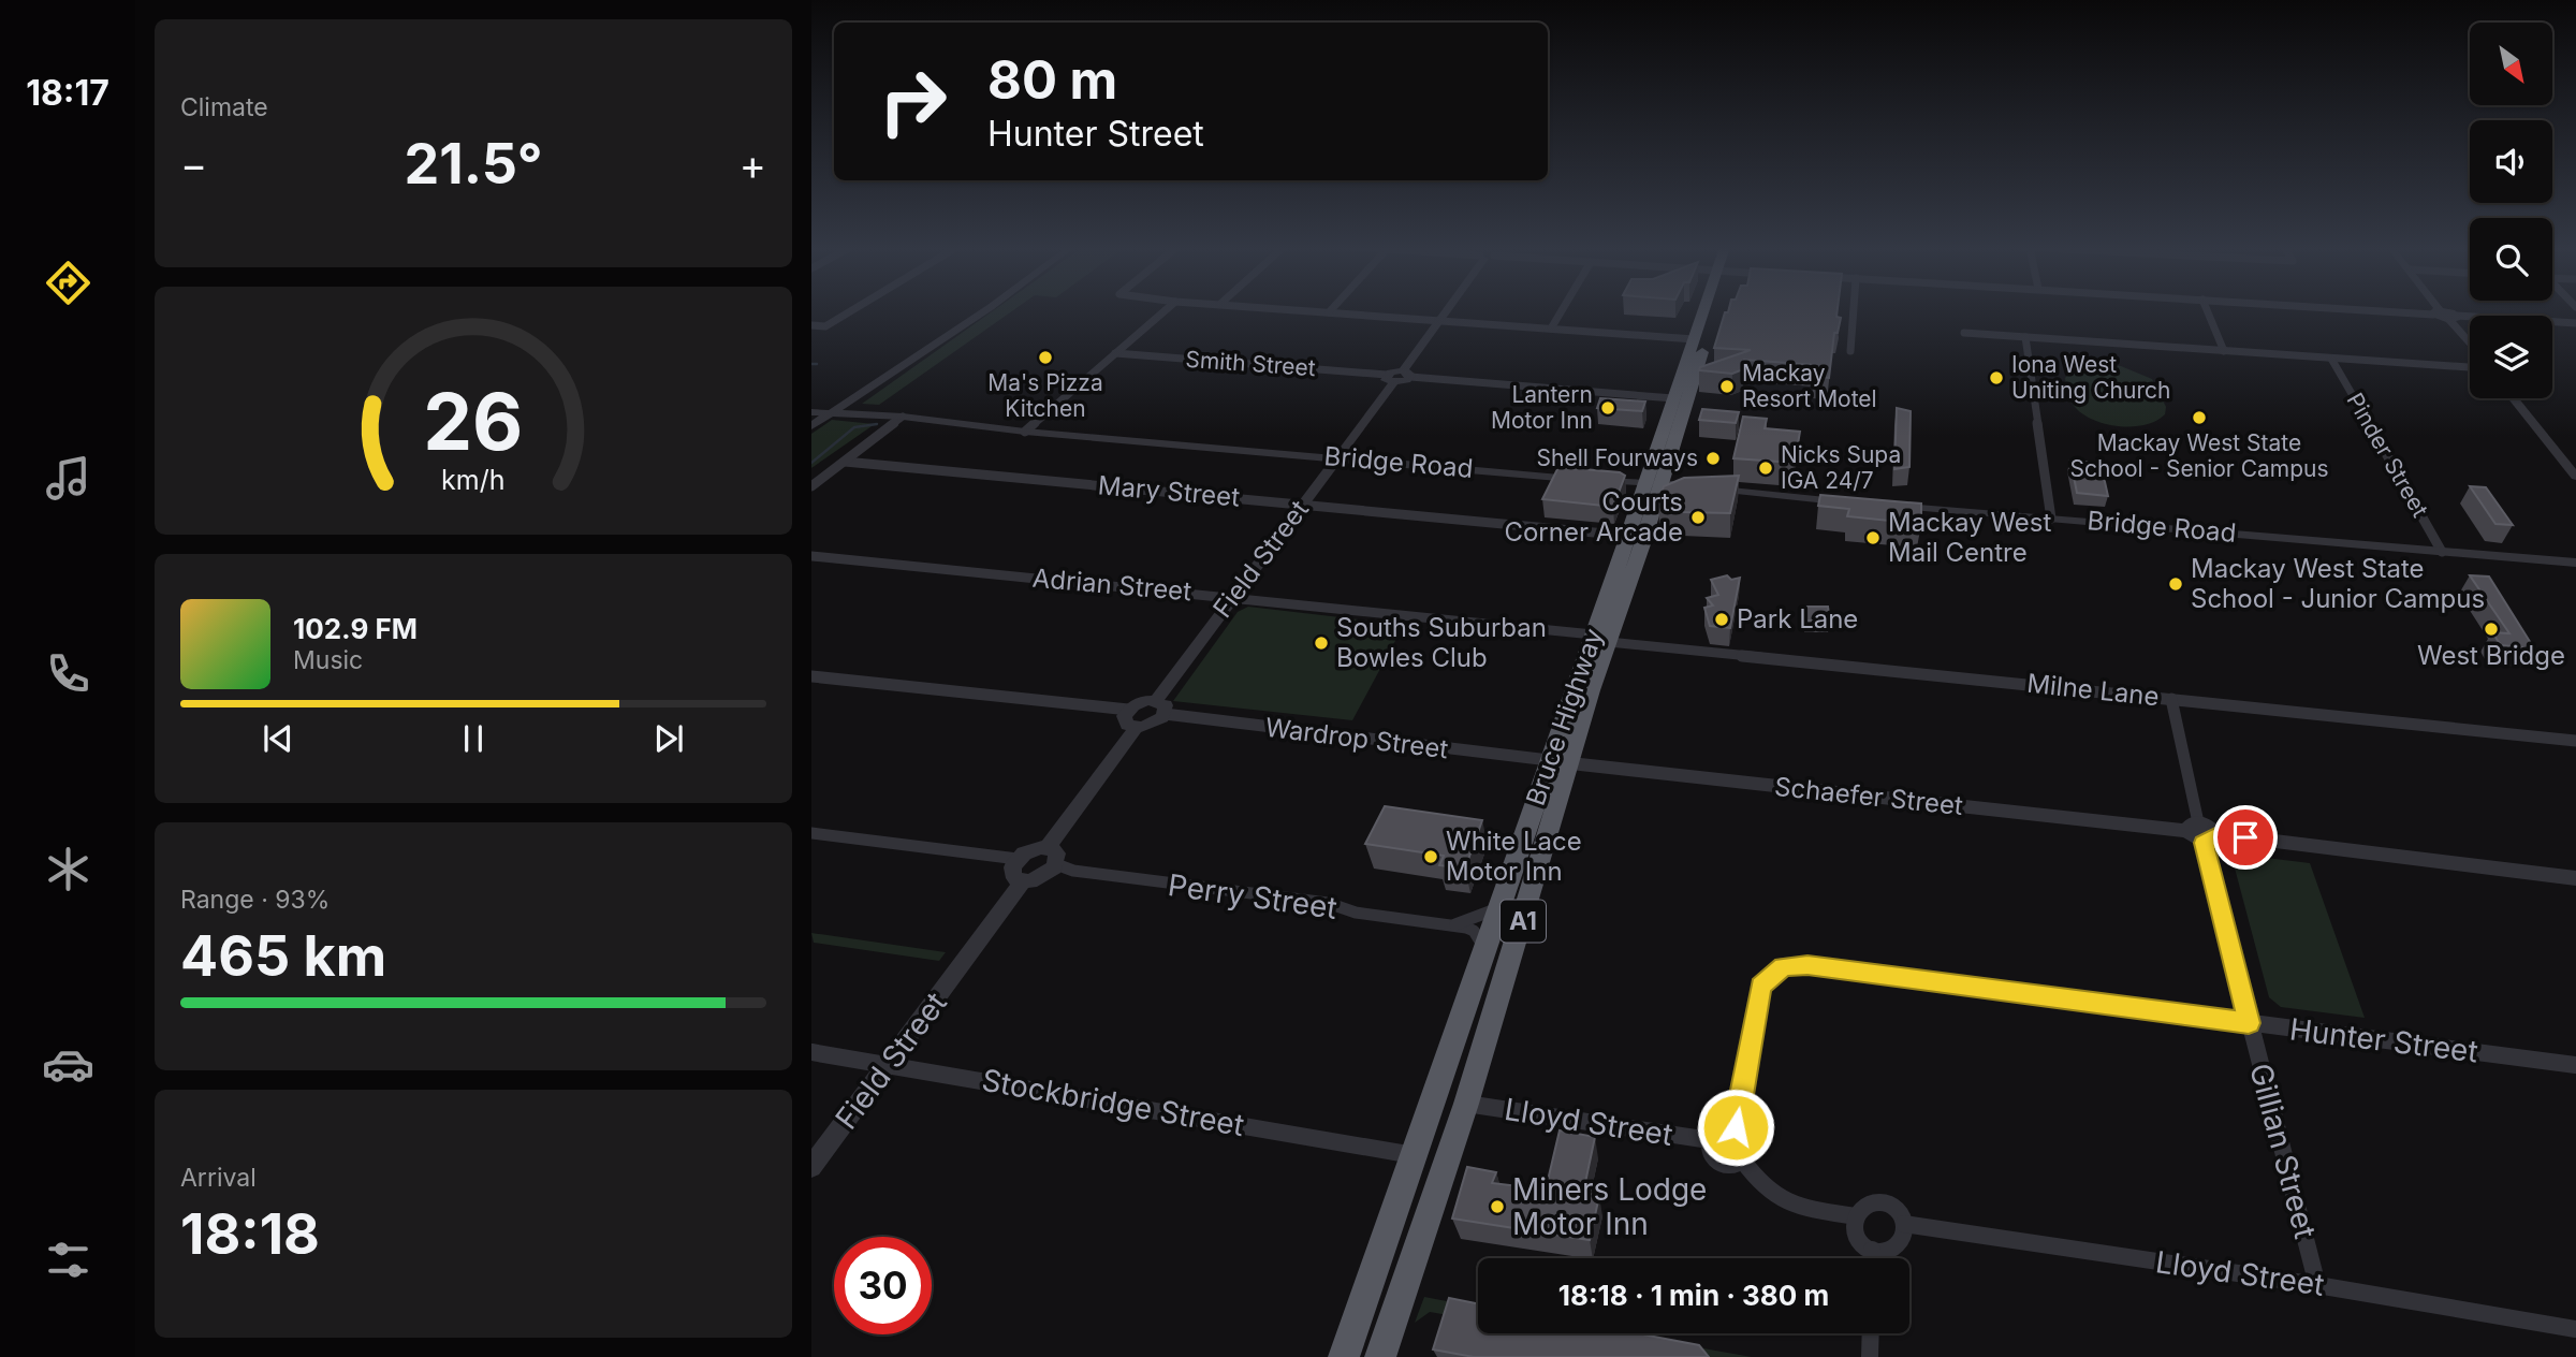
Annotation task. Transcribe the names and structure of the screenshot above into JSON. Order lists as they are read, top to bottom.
{
  "streets": {
    "highway": ["Bruce Highway", "A1"],
    "street": [
      "Smith Street",
      "Pinder Street",
      "Bridge Road",
      "Mary Street",
      "Field Street",
      "Adrian Street",
      "Milne Lane",
      "Wardrop Street",
      "Schaefer Street",
      "Perry Street",
      "Hunter Street",
      "Stockbridge Street",
      "Lloyd Street",
      "Gillian Street"
    ]
  },
  "crossings": [
    ["Smith Street", "Field Street"],
    ["Pinder Street", "Bridge Road"],
    ["Bridge Road", "Field Street"],
    ["Bridge Road", "Bruce Highway"],
    ["Mary Street", "Field Street"],
    ["Mary Street", "Bruce Highway"],
    ["Field Street", "Adrian Street"],
    ["Field Street", "Wardrop Street"],
    ["Field Street", "Stockbridge Street"],
    ["Adrian Street", "Milne Lane"],
    ["Adrian Street", "Bruce Highway"],
    ["Milne Lane", "Bruce Highway"],
    ["Bruce Highway", "Wardrop Street"],
    ["Bruce Highway", "Schaefer Street"],
    ["Bruce Highway", "Perry Street"],
    ["Bruce Highway", "Stockbridge Street"],
    ["Bruce Highway", "Lloyd Street"],
    ["Wardrop Street", "Schaefer Street"],
    ["Schaefer Street", "Gillian Street"],
    ["Hunter Street", "Lloyd Street"],
    ["Hunter Street", "Gillian Street"],
    ["Lloyd Street", "Gillian Street"]
  ],
  "places": [
    "Ma's Pizza Kitchen",
    "Iona West Uniting Church",
    "Mackay Resort Motel",
    "Lantern Motor Inn",
    "Mackay West State School - Senior Campus",
    "Shell Fourways",
    "Nicks Supa IGA 24/7",
    "Courts Corner Arcade",
    "Mackay West Mail Centre",
    "Mackay West State School - Junior Campus",
    "Park Lane",
    "West Bridge",
    "Souths Suburban Bowles Club",
    "White Lace Motor Inn",
    "Miners Lodge Motor Inn"
  ],
  "north": "bottom right",
  "page": {
    "tabs": "18:17",
    "tile": [
      "Climate",
      ["Range · 93%", "465 km"],
      ["Arrival", "18:18"]
    ],
    "turn": ["80 m", "Hunter Street"],
    "heat": ["−", "21.5°", "+"],
    "song": ["102.9 FM", "Music"],
    "limit": "30",
    "trip": "18:18 · 1 min · 380 m",
    "gauge": ["26", "km/h"]
  }
}
